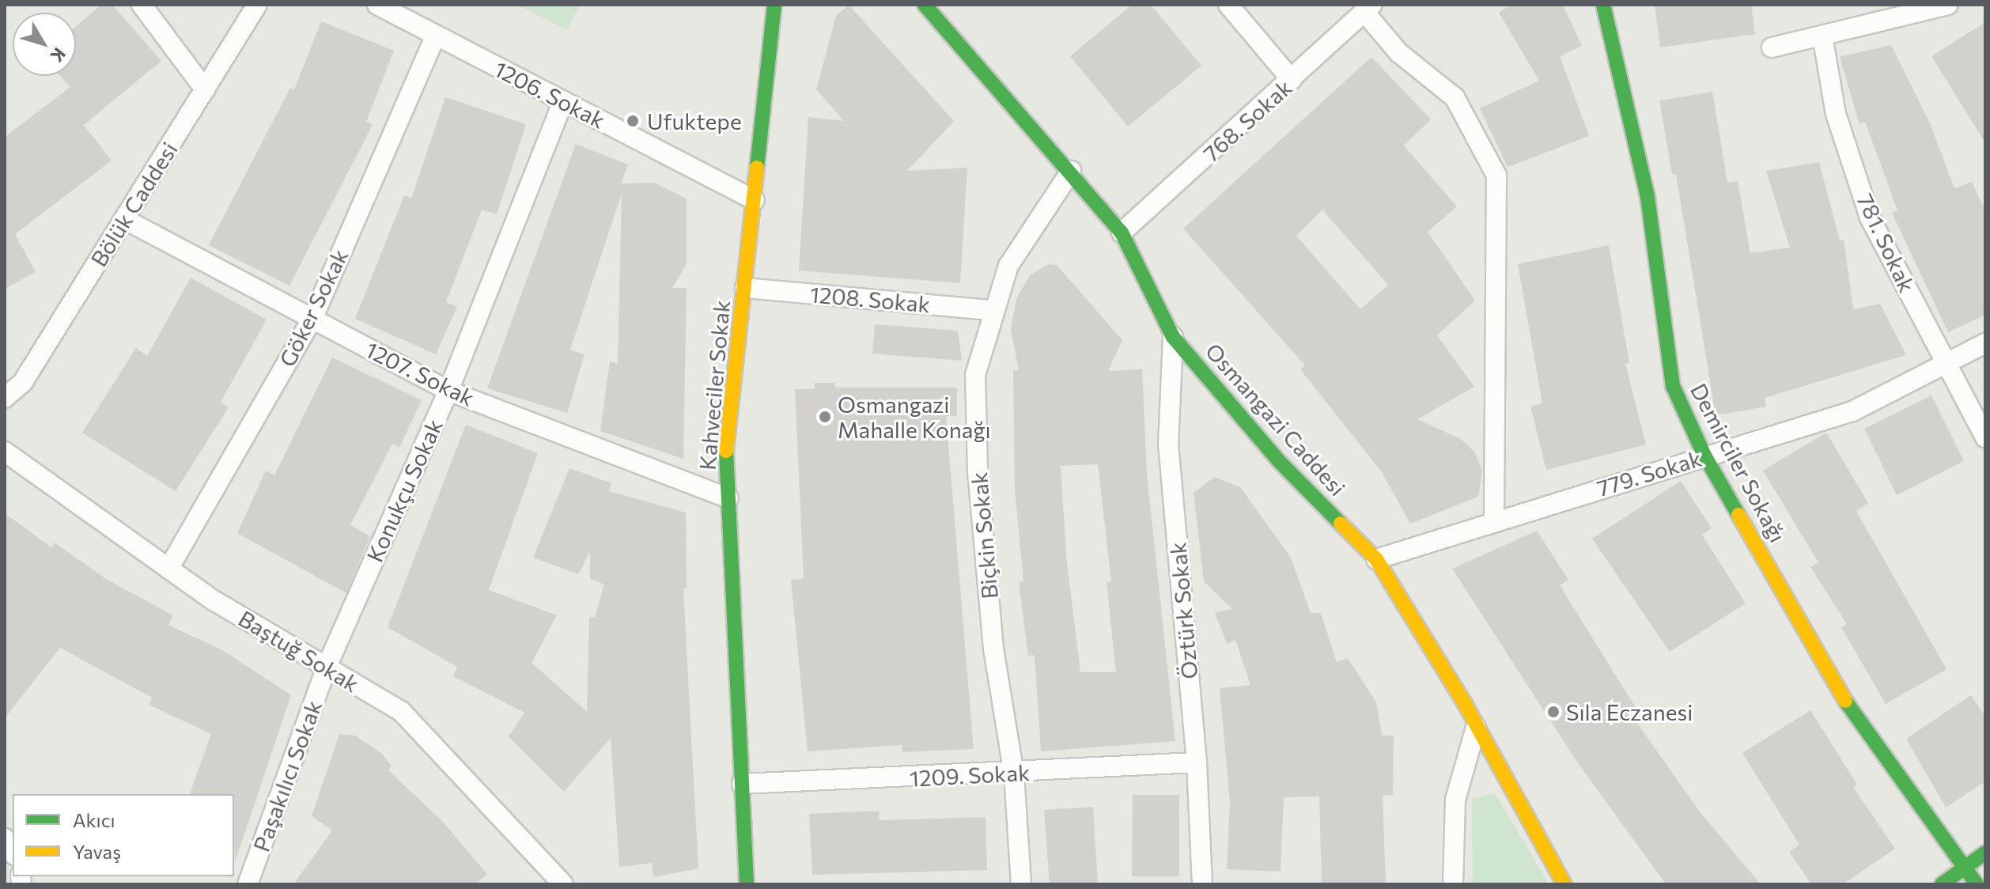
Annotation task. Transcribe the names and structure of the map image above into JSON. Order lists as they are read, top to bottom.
{
  "streets": {
    "street": [
      "1206. Sokak",
      "768. Sokak",
      "Bölük Caddesi",
      "781. Sokak",
      "1208. Sokak",
      "Göker Sokak",
      "1207. Sokak",
      "Kahveciler Sokak",
      "Osmangazi Caddesi",
      "Demirciler Sokağı",
      "779. Sokak",
      "Konukçu Sokak",
      "Biçkin Sokak",
      "Öztürk Sokak",
      "Baştuğ Sokak",
      "1209. Sokak",
      "Paşakılıcı Sokak"
    ]
  },
  "crossings": [
    ["1206. Sokak", "Göker Sokak"],
    ["1206. Sokak", "Kahveciler Sokak"],
    ["1206. Sokak", "Konukçu Sokak"],
    ["768. Sokak", "Osmangazi Caddesi"],
    ["Bölük Caddesi", "1207. Sokak"],
    ["781. Sokak", "779. Sokak"],
    ["1208. Sokak", "Kahveciler Sokak"],
    ["1208. Sokak", "Biçkin Sokak"],
    ["Göker Sokak", "1207. Sokak"],
    ["Göker Sokak", "Baştuğ Sokak"],
    ["1207. Sokak", "Kahveciler Sokak"],
    ["1207. Sokak", "Konukçu Sokak"],
    ["Kahveciler Sokak", "1209. Sokak"],
    ["Osmangazi Caddesi", "779. Sokak"],
    ["Osmangazi Caddesi", "Biçkin Sokak"],
    ["Osmangazi Caddesi", "Öztürk Sokak"],
    ["Demirciler Sokağı", "779. Sokak"],
    ["Konukçu Sokak", "Baştuğ Sokak"],
    ["Konukçu Sokak", "Paşakılıcı Sokak"],
    ["Biçkin Sokak", "1209. Sokak"],
    ["Öztürk Sokak", "1209. Sokak"],
    ["Baştuğ Sokak", "Paşakılıcı Sokak"]
  ],
  "places": ["Ufuktepe", "Osmangazi Mahalle Konağı", "Sıla Eczanesi"],
  "legend": ["Akıcı", "Yavaş"],
  "north": "bottom right"
}
